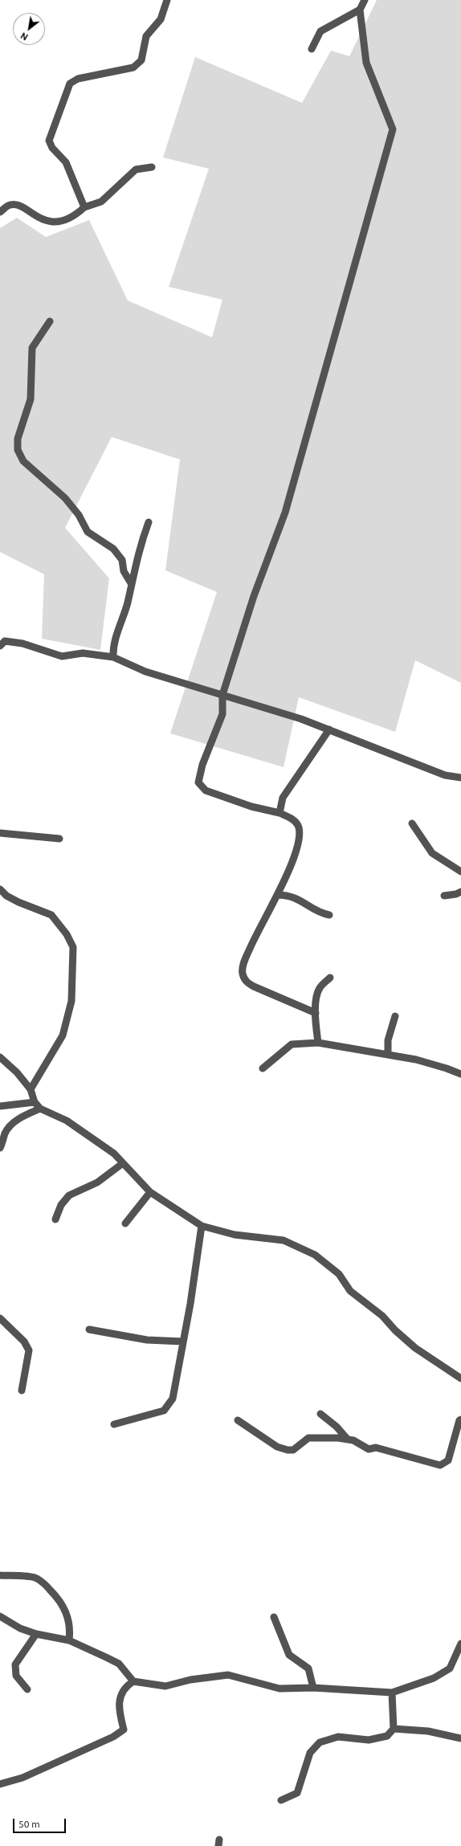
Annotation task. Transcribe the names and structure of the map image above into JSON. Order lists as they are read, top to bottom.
{
  "scale_bar": "50 m",
  "north": "bottom left"
}
